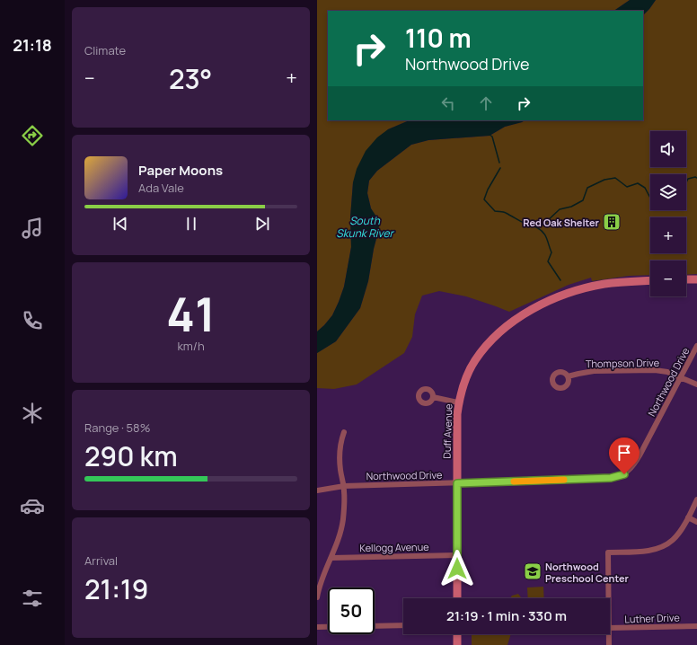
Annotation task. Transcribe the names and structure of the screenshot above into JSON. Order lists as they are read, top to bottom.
{
  "streets": {
    "main road": ["Duff Avenue"],
    "street": [
      "Thompson Drive",
      "Northwood Drive",
      "Kellogg Avenue",
      "Luther Drive"
    ]
  },
  "crossings": [
    ["Thompson Drive", "Northwood Drive"],
    ["Northwood Drive", "Duff Avenue"],
    ["Duff Avenue", "Kellogg Avenue"]
  ],
  "water": ["South Skunk River"],
  "places": {
    "building": ["Red Oak Shelter"],
    "school or university": ["Northwood Preschool Center"]
  },
  "page": {
    "tabs": "21:18",
    "tile": [
      "Climate",
      ["41", "km/h"],
      ["Range · 58%", "290 km"],
      ["Arrival", "21:19"]
    ],
    "turn": ["110 m", "Northwood Drive"],
    "heat": ["−", "23°", "+"],
    "map_buttons": ["+", "−"],
    "song": ["Paper Moons", "Ada Vale"],
    "limit": "50",
    "trip": "21:19 · 1 min · 330 m"
  }
}
